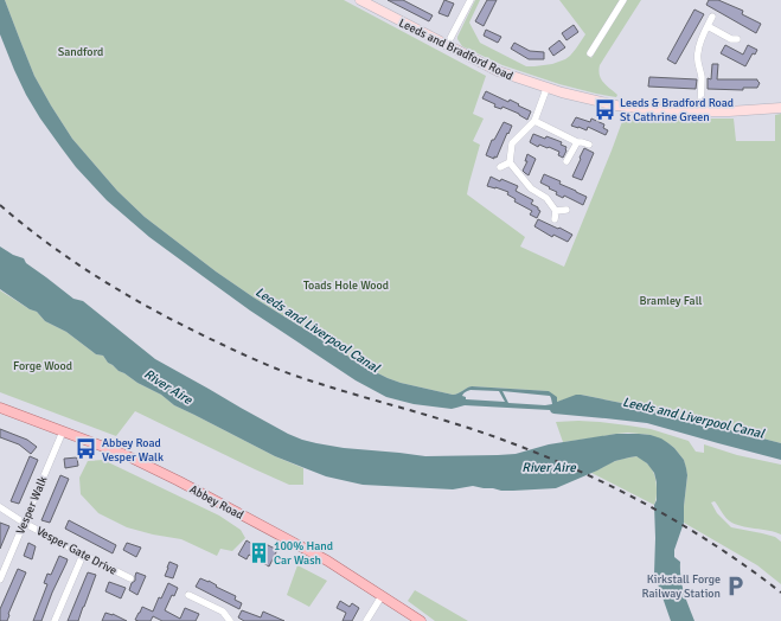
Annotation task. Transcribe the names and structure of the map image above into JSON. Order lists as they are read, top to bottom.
{
  "streets": {
    "main road": ["Leeds and Bradford Road", "Abbey Road"],
    "street": ["Vesper Walk", "Vesper Gate Drive"]
  },
  "crossings": [
    ["Abbey Road", "Vesper Walk"],
    ["Vesper Walk", "Vesper Gate Drive"]
  ],
  "water": ["Leeds and Liverpool Canal", "River Aire"],
  "parks": [
    "Sandford",
    "Toads Hole Wood",
    "Bramley Fall",
    "Forge Wood"
  ],
  "places": {
    "bus stop": ["Leeds & Bradford Road St Cathrine Green", "Abbey Road Vesper Walk"],
    "building": ["100% Hand Car Wash"],
    "parking": ["Kirkstall Forge Railway Station"]
  }
}
